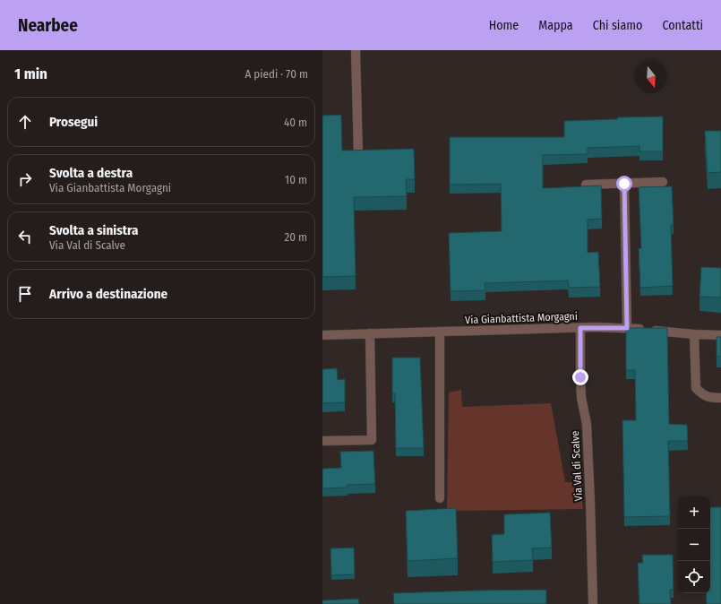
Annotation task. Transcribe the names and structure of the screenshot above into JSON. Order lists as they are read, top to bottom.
{
  "streets": {
    "street": ["Via Gianbattista Morgagni", "Via Val di Scalve"]
  },
  "crossings": [
    ["Via Gianbattista Morgagni", "Via Val di Scalve"]
  ],
  "north": "bottom",
  "page": {
    "header": "Nearbee",
    "nav": [
      "Home",
      "Mappa",
      "Chi siamo",
      "Contatti"
    ],
    "heading": ["1 min", "A piedi · 70 m"],
    "list": [
      ["Prosegui", "40 m"],
      ["Svolta a destra", "Via Gianbattista Morgagni", "10 m"],
      ["Svolta a sinistra", "Via Val di Scalve", "20 m"],
      "Arrivo a destinazione"
    ],
    "map_buttons": ["+", "−"]
  }
}
